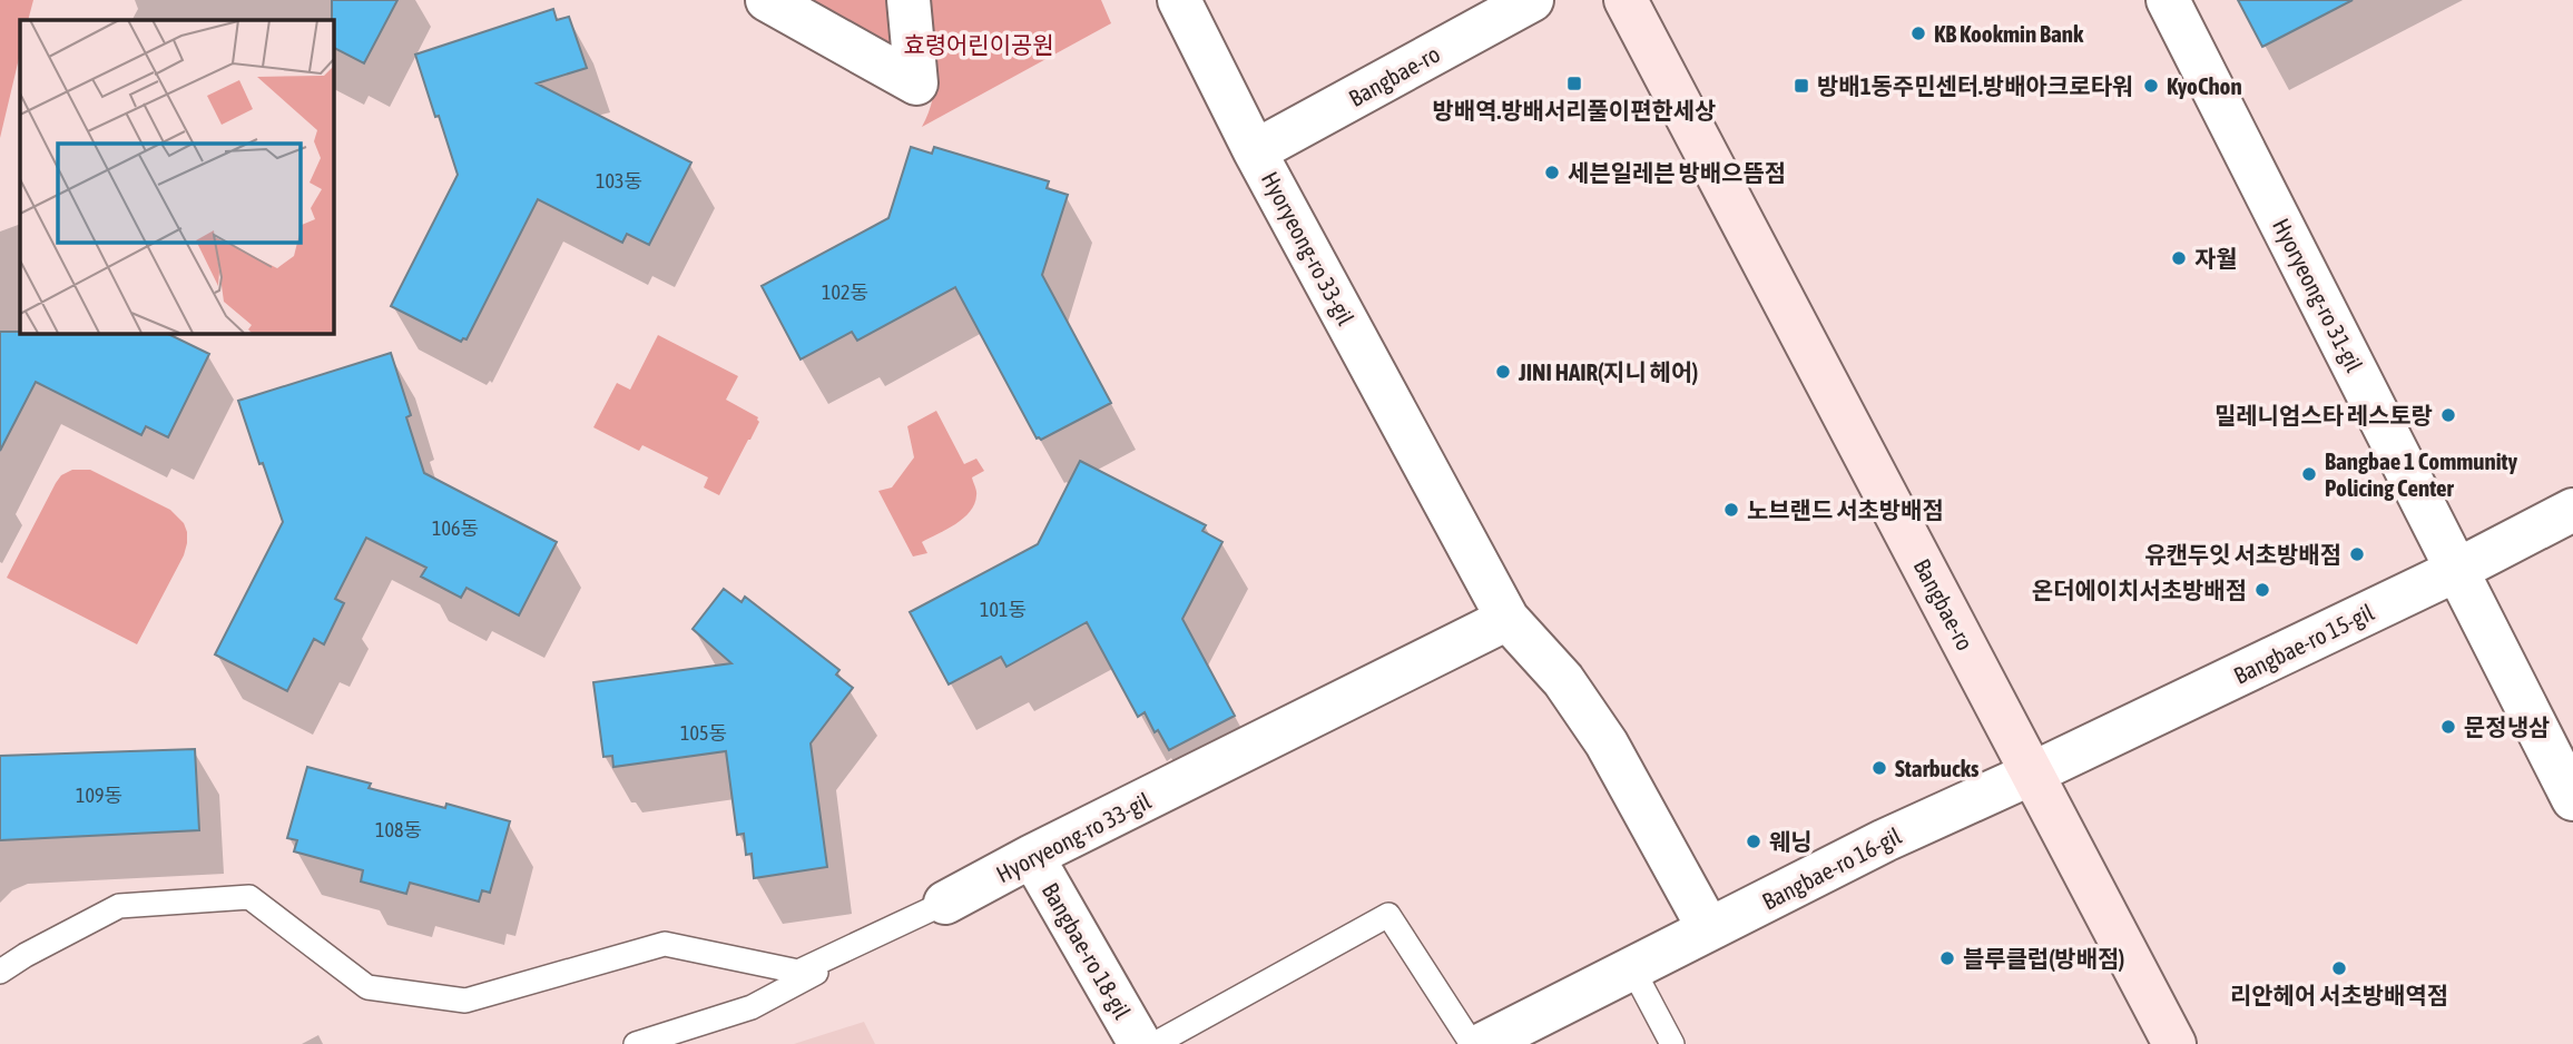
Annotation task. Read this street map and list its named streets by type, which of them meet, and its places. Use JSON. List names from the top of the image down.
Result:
{
  "streets": {
    "main road": ["Bangbae-ro"],
    "street": [
      "Hyoryeong-ro 33-gil",
      "Hyoryeong-ro 31-gil",
      "Bangbae-ro 15-gil",
      "Bangbae-ro 16-gil",
      "Bangbae-ro 18-gil"
    ]
  },
  "crossings": [
    ["Bangbae-ro", "Hyoryeong-ro 33-gil"],
    ["Bangbae-ro", "Bangbae-ro 15-gil"],
    ["Bangbae-ro", "Bangbae-ro 16-gil"],
    ["Hyoryeong-ro 33-gil", "Bangbae-ro 16-gil"],
    ["Hyoryeong-ro 33-gil", "Bangbae-ro 18-gil"],
    ["Hyoryeong-ro 31-gil", "Bangbae-ro 15-gil"],
    ["Bangbae-ro 15-gil", "Bangbae-ro 16-gil"]
  ],
  "parks": ["효령어린이공원"],
  "places": {
    "other": [
      "KB Kookmin Bank",
      "KyoChon",
      "세븐일레븐 방배으뜸점",
      "자월",
      "JINI HAIR(지니 헤어)",
      "밀레니엄스타 레스토랑",
      "Bangbae 1 Community Policing Center",
      "노브랜드 서초방배점",
      "유캔두잇 서초방배점",
      "온더에이치서초방배점",
      "문정냉삼",
      "Starbucks",
      "웨닝",
      "블루클럽(방배점)",
      "리안헤어 서초방배역점"
    ],
    "transit": ["방배역.방배서리풀이편한세상", "방배1동주민센터.방배아크로타워"]
  },
  "house_numbers": [
    "103동",
    "102동",
    "106동",
    "101동",
    "105동",
    "109동",
    "108동"
  ]
}
